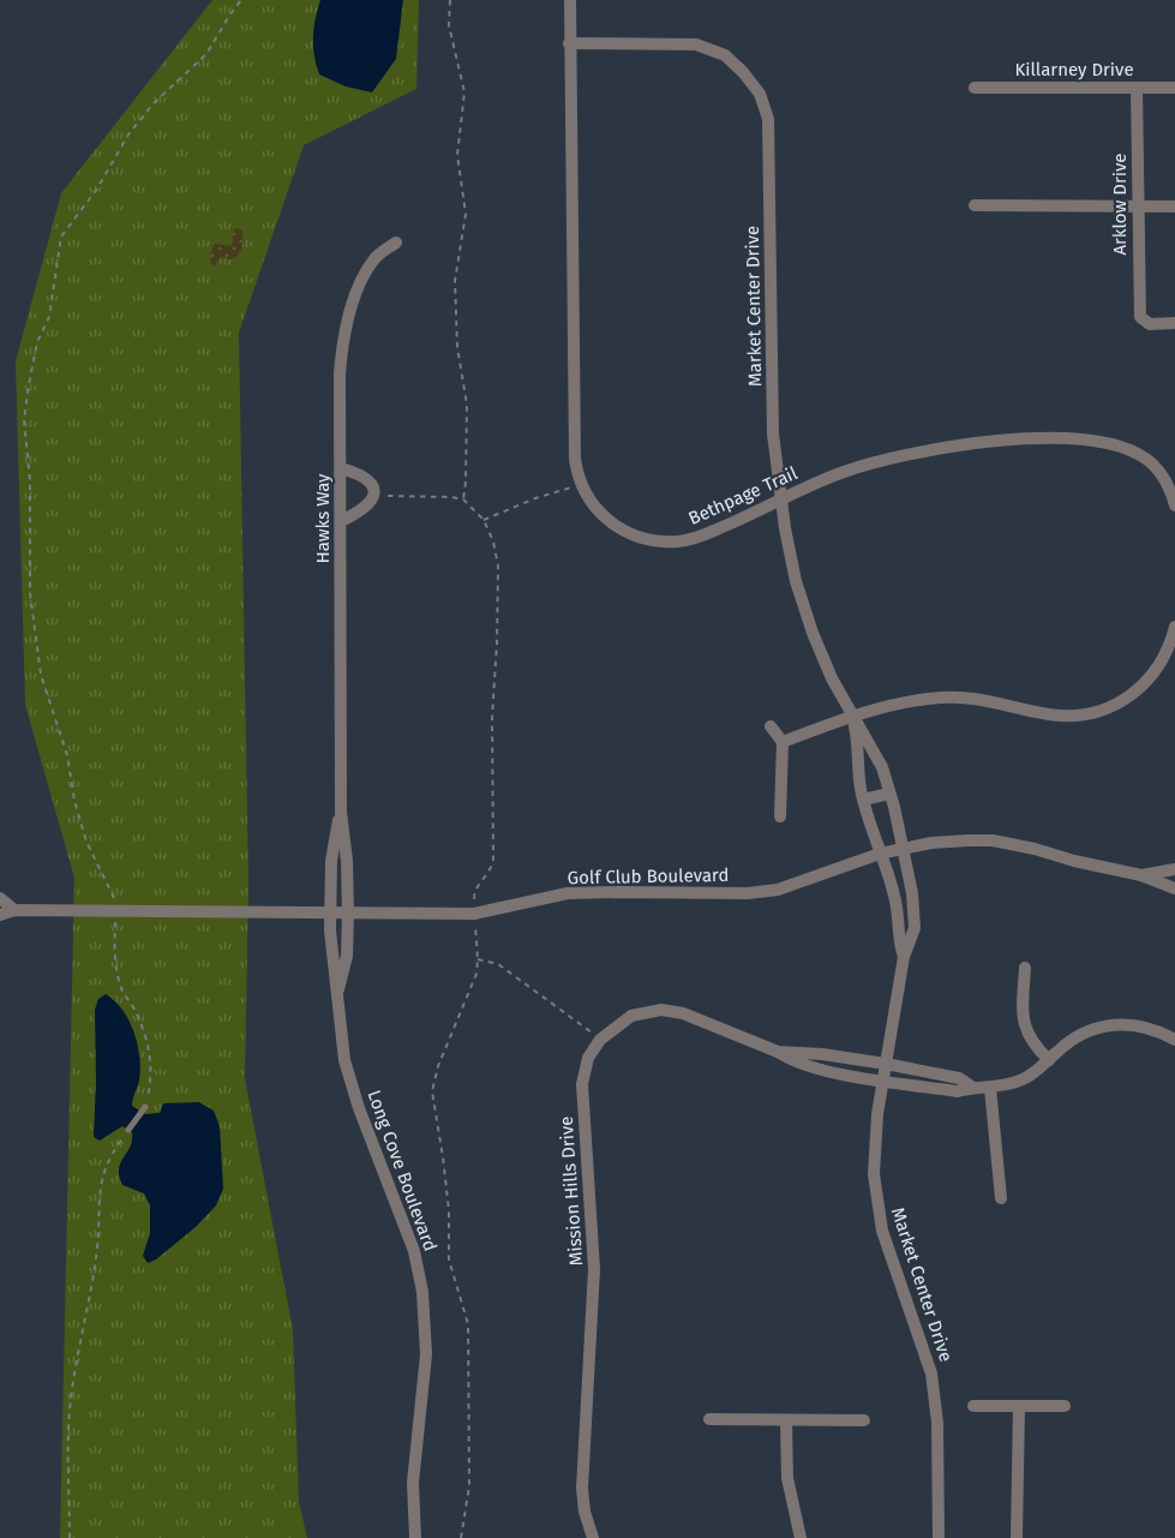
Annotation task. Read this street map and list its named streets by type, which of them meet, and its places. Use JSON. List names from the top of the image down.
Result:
{
  "streets": {
    "street": [
      "Killarney Drive",
      "Arklow Drive",
      "Market Center Drive",
      "Bethpage Trail",
      "Hawks Way",
      "Golf Club Boulevard",
      "Long Cove Boulevard",
      "Mission Hills Drive"
    ]
  },
  "crossings": [
    ["Killarney Drive", "Arklow Drive"],
    ["Market Center Drive", "Bethpage Trail"],
    ["Market Center Drive", "Golf Club Boulevard"],
    ["Market Center Drive", "Mission Hills Drive"],
    ["Hawks Way", "Golf Club Boulevard"],
    ["Hawks Way", "Long Cove Boulevard"],
    ["Golf Club Boulevard", "Long Cove Boulevard"]
  ]
}
